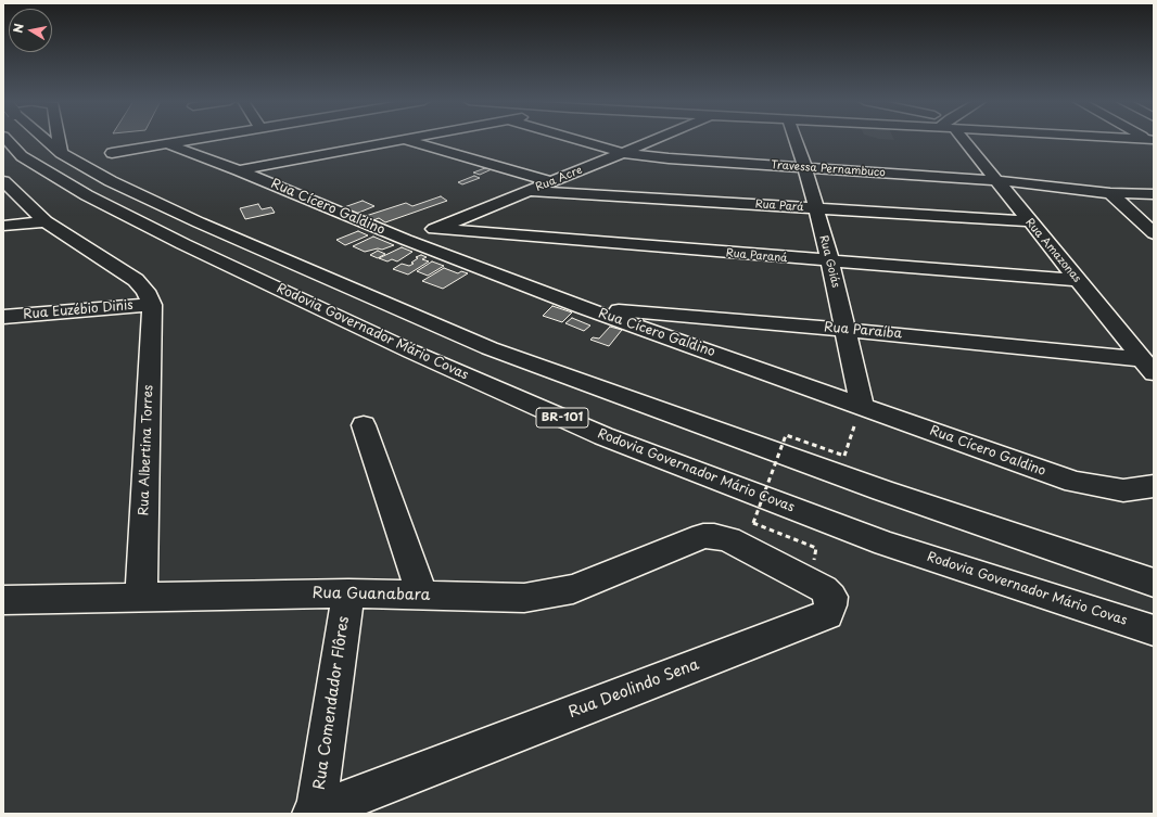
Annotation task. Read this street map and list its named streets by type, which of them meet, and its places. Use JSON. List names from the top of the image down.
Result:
{
  "streets": {
    "main road": [
      "Travessa Pernambuco",
      "Rua Acre",
      "Rua Pará",
      "Rua Cícero Galdino",
      "Rua Amazonas",
      "Rua Paraná",
      "Rua Goiás",
      "Rua Euzébio Dinis",
      "Rua Paraíba",
      "Rodovia Governador Mário Covas",
      "BR-101",
      "Rua Albertina Torres",
      "Rua Guanabara",
      "Rua Deolindo Sena",
      "Rua Comendador Flôres"
    ]
  },
  "crossings": [
    ["Travessa Pernambuco", "Rua Acre"],
    ["Travessa Pernambuco", "Rua Amazonas"],
    ["Travessa Pernambuco", "Rua Goiás"],
    ["Rua Acre", "Rua Pará"],
    ["Rua Acre", "Rua Cícero Galdino"],
    ["Rua Acre", "Rua Paraná"],
    ["Rua Pará", "Rua Amazonas"],
    ["Rua Pará", "Rua Goiás"],
    ["Rua Cícero Galdino", "Rua Goiás"],
    ["Rua Cícero Galdino", "Rua Paraíba"],
    ["Rua Amazonas", "Rua Paraná"],
    ["Rua Amazonas", "Rua Paraíba"],
    ["Rua Paraná", "Rua Goiás"],
    ["Rua Goiás", "Rua Paraíba"],
    ["Rua Euzébio Dinis", "Rua Albertina Torres"],
    ["Rua Albertina Torres", "Rua Guanabara"],
    ["Rua Guanabara", "Rua Deolindo Sena"],
    ["Rua Guanabara", "Rua Comendador Flôres"],
    ["Rua Deolindo Sena", "Rua Comendador Flôres"]
  ],
  "north": "left"
}
